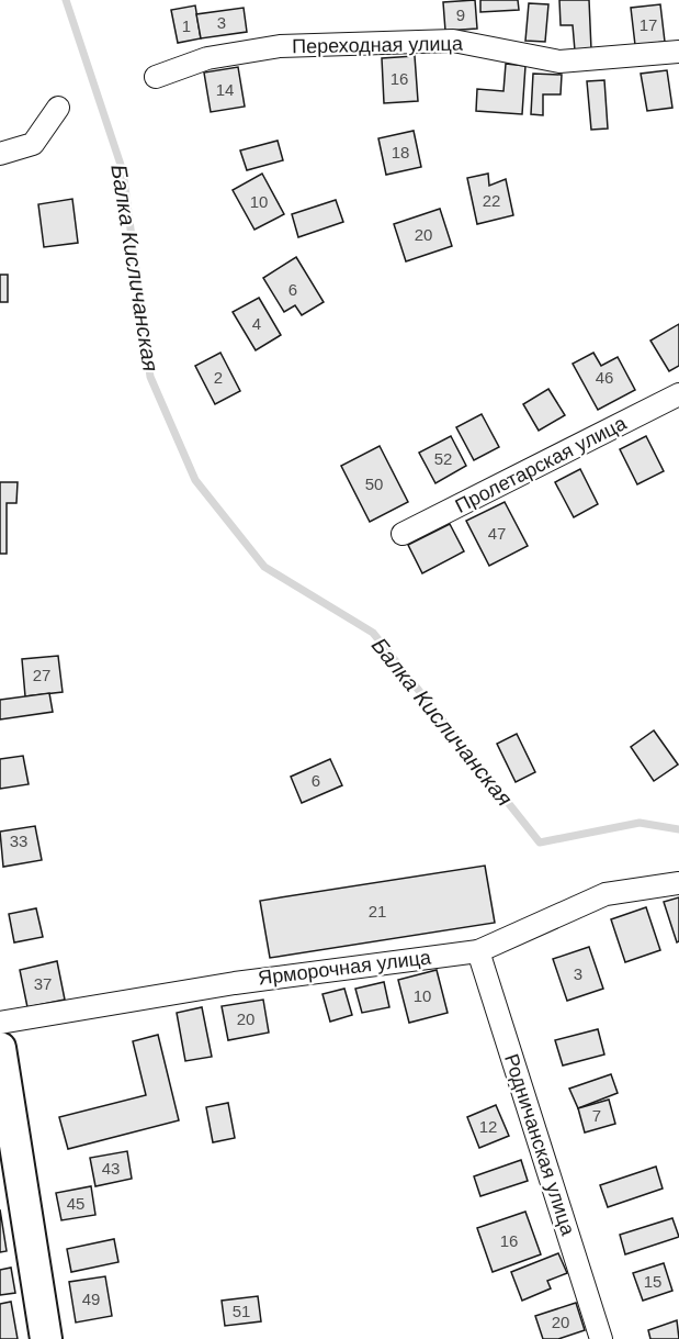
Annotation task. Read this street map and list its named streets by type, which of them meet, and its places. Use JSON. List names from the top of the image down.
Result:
{
  "streets": {
    "street": [
      "Переходная улица",
      "Пролетарская улица",
      "Ярморочная улица",
      "Родничанская улица"
    ]
  },
  "crossings": [
    ["Ярморочная улица", "Родничанская улица"]
  ],
  "water": ["Балка Кисличанская"],
  "house_numbers": [
    "9",
    "3",
    "17",
    "1",
    "16",
    "14",
    "18",
    "22",
    "10",
    "20",
    "6",
    "4",
    "2",
    "46",
    "52",
    "50",
    "47",
    "27",
    "6",
    "33",
    "21",
    "3",
    "37",
    "10",
    "20",
    "7",
    "12",
    "43",
    "45",
    "16",
    "15",
    "49",
    "51",
    "20"
  ]
}
